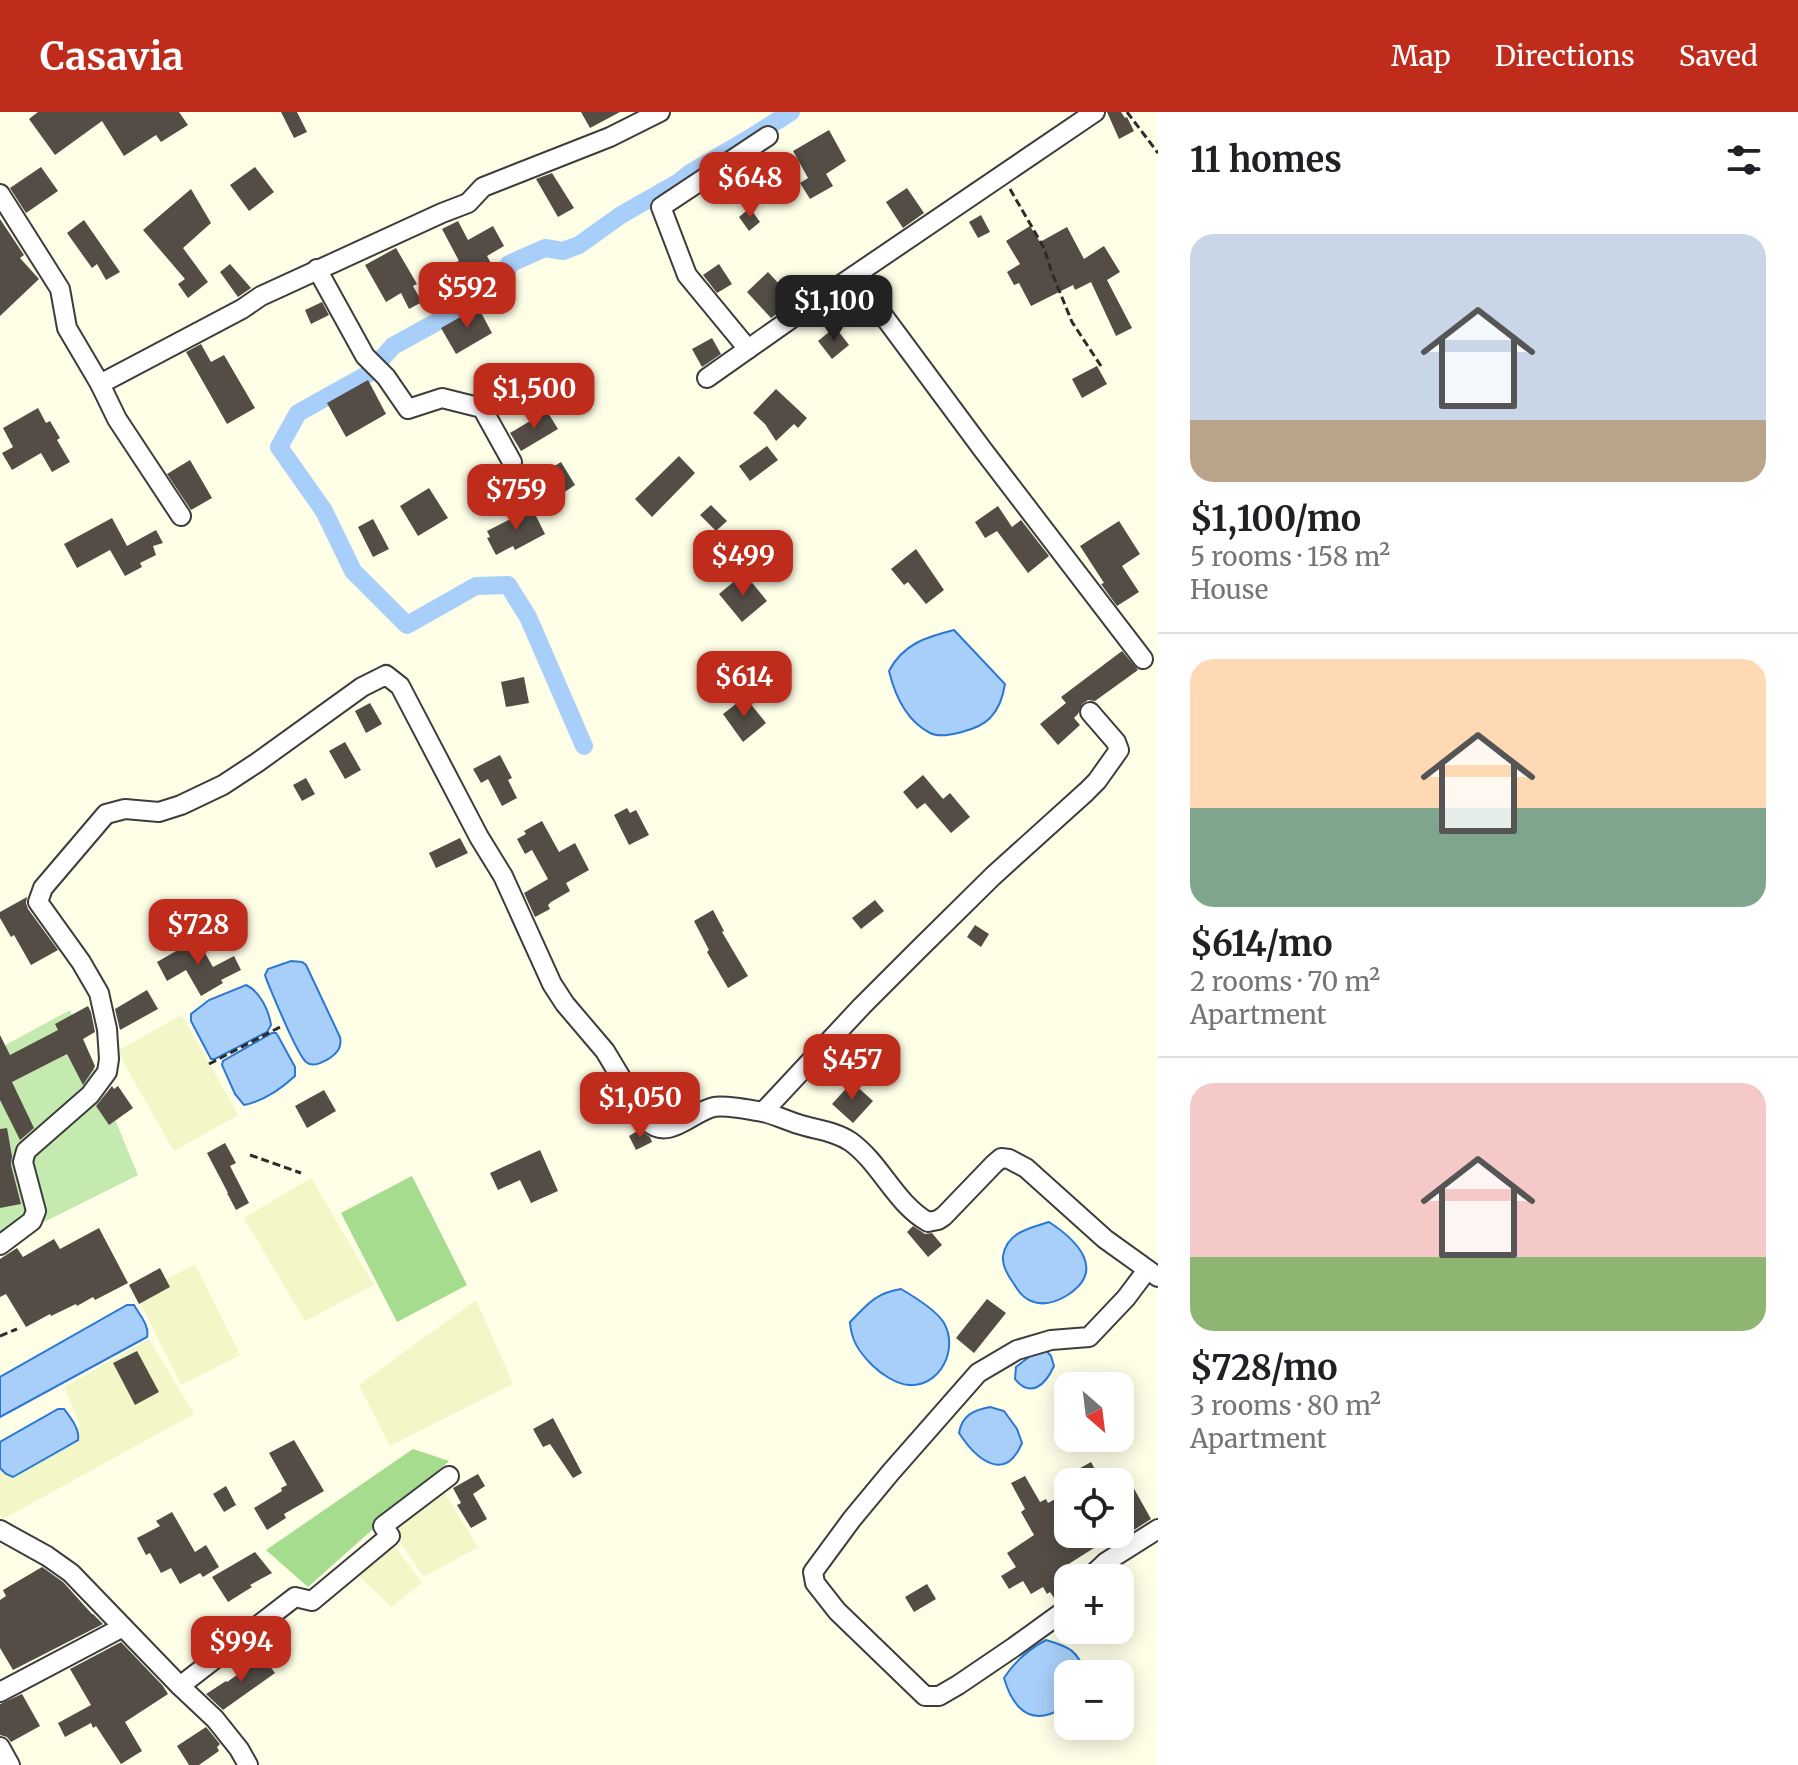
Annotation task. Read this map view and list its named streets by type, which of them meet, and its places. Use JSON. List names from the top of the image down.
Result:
{
  "north": "bottom right",
  "page": {
    "header": "Casavia",
    "nav": ["Map", "Directions", "Saved"],
    "heading": "11 homes",
    "price": [
      "$648",
      "$592",
      "$1,100",
      "$1,500",
      "$759",
      "$499",
      "$614",
      "$728",
      "$457",
      "$1,050",
      "$994"
    ],
    "list": [
      {
        "name": "$1,100/mo",
        "note": "5 rooms · 158 m² · House"
      },
      {
        "name": "$614/mo",
        "note": "2 rooms · 70 m² · Apartment"
      },
      {
        "name": "$728/mo",
        "note": "3 rooms · 80 m² · Apartment"
      }
    ],
    "map_buttons": ["+", "−"]
  }
}
